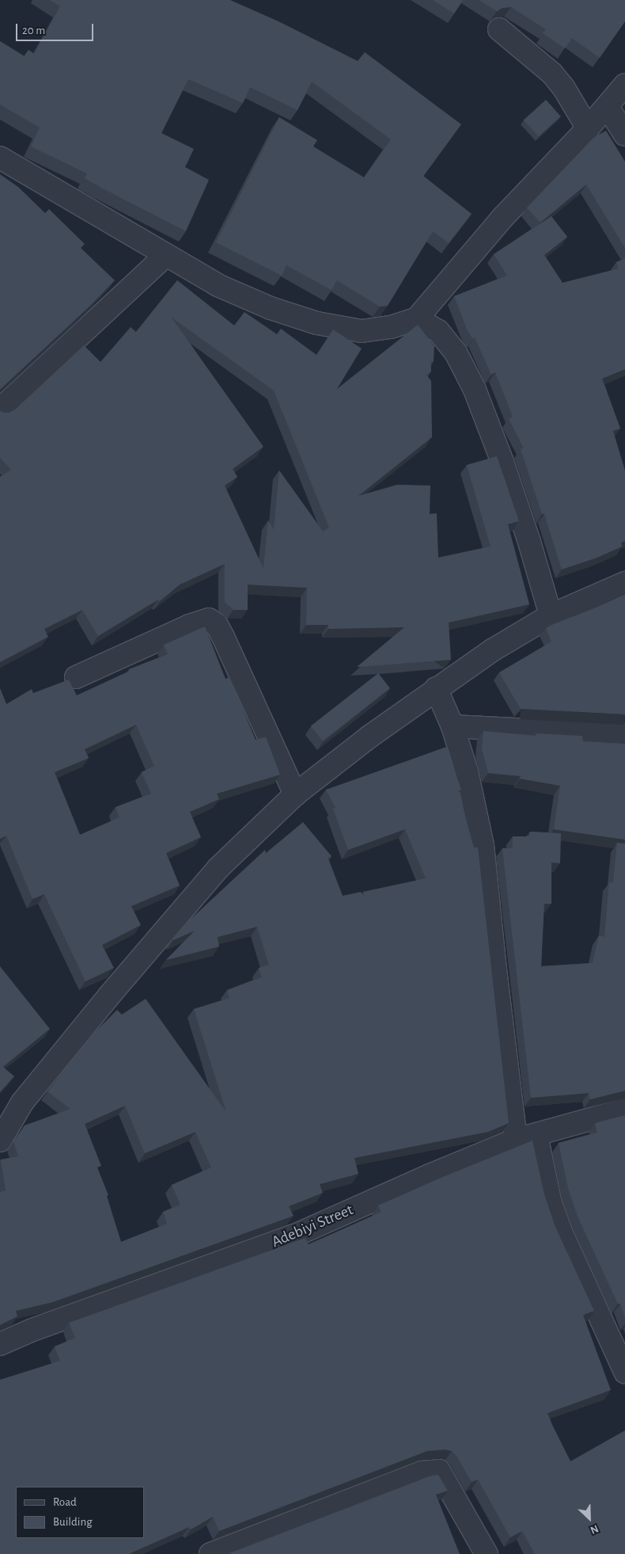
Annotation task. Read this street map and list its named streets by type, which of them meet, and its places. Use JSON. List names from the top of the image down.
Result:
{
  "streets": {
    "street": ["Adebiyi Street"]
  },
  "legend": ["Road", "Building"],
  "scale_bar": "20 m",
  "north": "bottom right"
}
